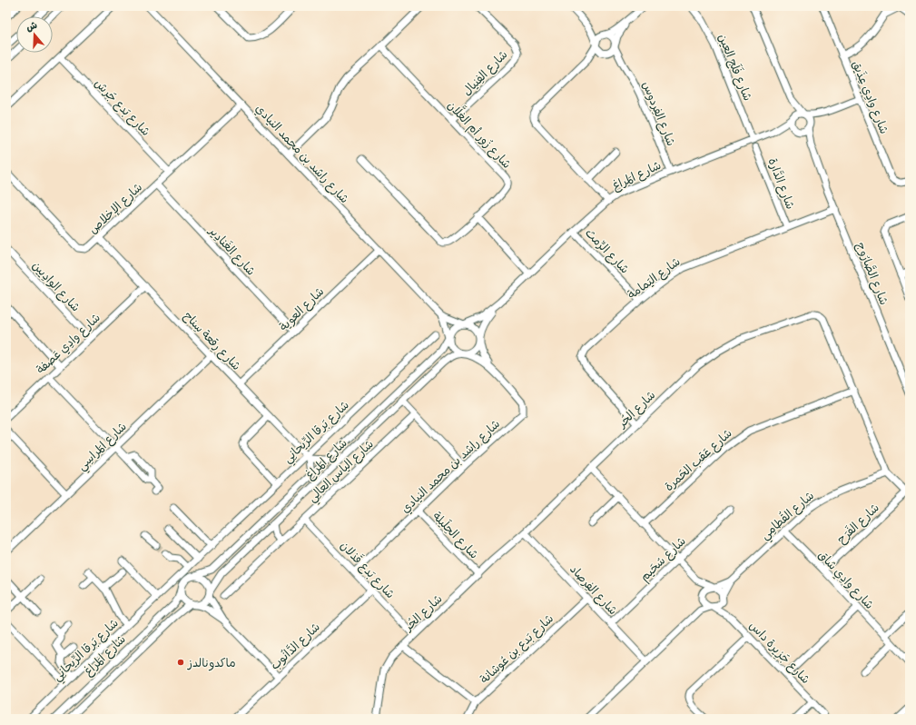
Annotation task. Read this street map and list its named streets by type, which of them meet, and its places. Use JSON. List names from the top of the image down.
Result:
{
  "streets": {
    "street": [
      "شارع فَلَج العين",
      "شارع الفِنيال",
      "شارع وادِي عِذَيق",
      "شارع بَدع جَرش",
      "شارع الفِردوس",
      "شارع زُور أم الغلَّان",
      "شارع راشد بن محمد النيادي",
      "شارع المَراغ",
      "شارع الدَّارة",
      "شارع الإخلاص",
      "شارع الغَنادِير",
      "شارع الرِّمث",
      "شارع الصَّارُوج",
      "شارع اليَمامة",
      "شارع الوادِيين",
      "شارع العوية",
      "شارع رِقعة سِناح",
      "شارع وادِي عَصفة",
      "شارع الحُر",
      "شارع بَرقا الرِّيحانِي",
      "شارع المَراسِي",
      "شارع عَقب الحَمرة",
      "شارع الياس العالِي",
      "شارع القُطامِي",
      "شارع الفَرَح",
      "شارع الحِلَيلة",
      "شارع سُحَيم",
      "شارع بَدع قَذلان",
      "شارع وادِي شاق",
      "شارع الفِرصاد",
      "شارع الدَّانُوب",
      "شارع بَدع بن عُوشانة",
      "شارع جَزِيرة داس"
    ]
  },
  "crossings": [
    ["شارع فَلَج العين", "شارع المَراغ"],
    ["شارع الفِنيال", "شارع زُور أم الغلَّان"],
    ["شارع بَدع جَرش", "شارع الإخلاص"],
    ["شارع الفِردوس", "شارع المَراغ"],
    ["شارع راشد بن محمد النيادي", "شارع المَراغ"],
    ["شارع راشد بن محمد النيادي", "شارع الإخلاص"],
    ["شارع راشد بن محمد النيادي", "شارع العوية"],
    ["شارع راشد بن محمد النيادي", "شارع الحِلَيلة"],
    ["شارع راشد بن محمد النيادي", "شارع بَدع قَذلان"],
    ["شارع المَراغ", "شارع الرِّمث"],
    ["شارع المَراغ", "شارع الصَّارُوج"],
    ["شارع الدَّارة", "شارع اليَمامة"],
    ["شارع الإخلاص", "شارع الغَنادِير"],
    ["شارع الإخلاص", "شارع رِقعة سِناح"],
    ["شارع الغَنادِير", "شارع العوية"],
    ["شارع الرِّمث", "شارع اليَمامة"],
    ["شارع الصَّارُوج", "شارع اليَمامة"],
    ["شارع اليَمامة", "شارع الحُر"],
    ["شارع الوادِيين", "شارع وادِي عَصفة"],
    ["شارع العوية", "شارع رِقعة سِناح"],
    ["شارع رِقعة سِناح", "شارع وادِي عَصفة"],
    ["شارع رِقعة سِناح", "شارع بَرقا الرِّيحانِي"],
    ["شارع رِقعة سِناح", "شارع المَراسِي"],
    ["شارع الحُر", "شارع عَقب الحَمرة"],
    ["شارع الحُر", "شارع القُطامِي"],
    ["شارع الحُر", "شارع الفَرَح"],
    ["شارع الحُر", "شارع الحِلَيلة"],
    ["شارع الحُر", "شارع بَدع قَذلان"],
    ["شارع الحُر", "شارع الفِرصاد"],
    ["شارع الياس العالِي", "شارع بَدع قَذلان"],
    ["شارع القُطامِي", "شارع وادِي شاق"],
    ["شارع القُطامِي", "شارع جَزِيرة داس"],
    ["شارع الفَرَح", "شارع وادِي شاق"],
    ["شارع سُحَيم", "شارع الفِرصاد"],
    ["شارع بَدع قَذلان", "شارع الدَّانُوب"],
    ["شارع الفِرصاد", "شارع بَدع بن عُوشانة"]
  ],
  "places": ["ماكدونالدز"],
  "north": "top"
}
